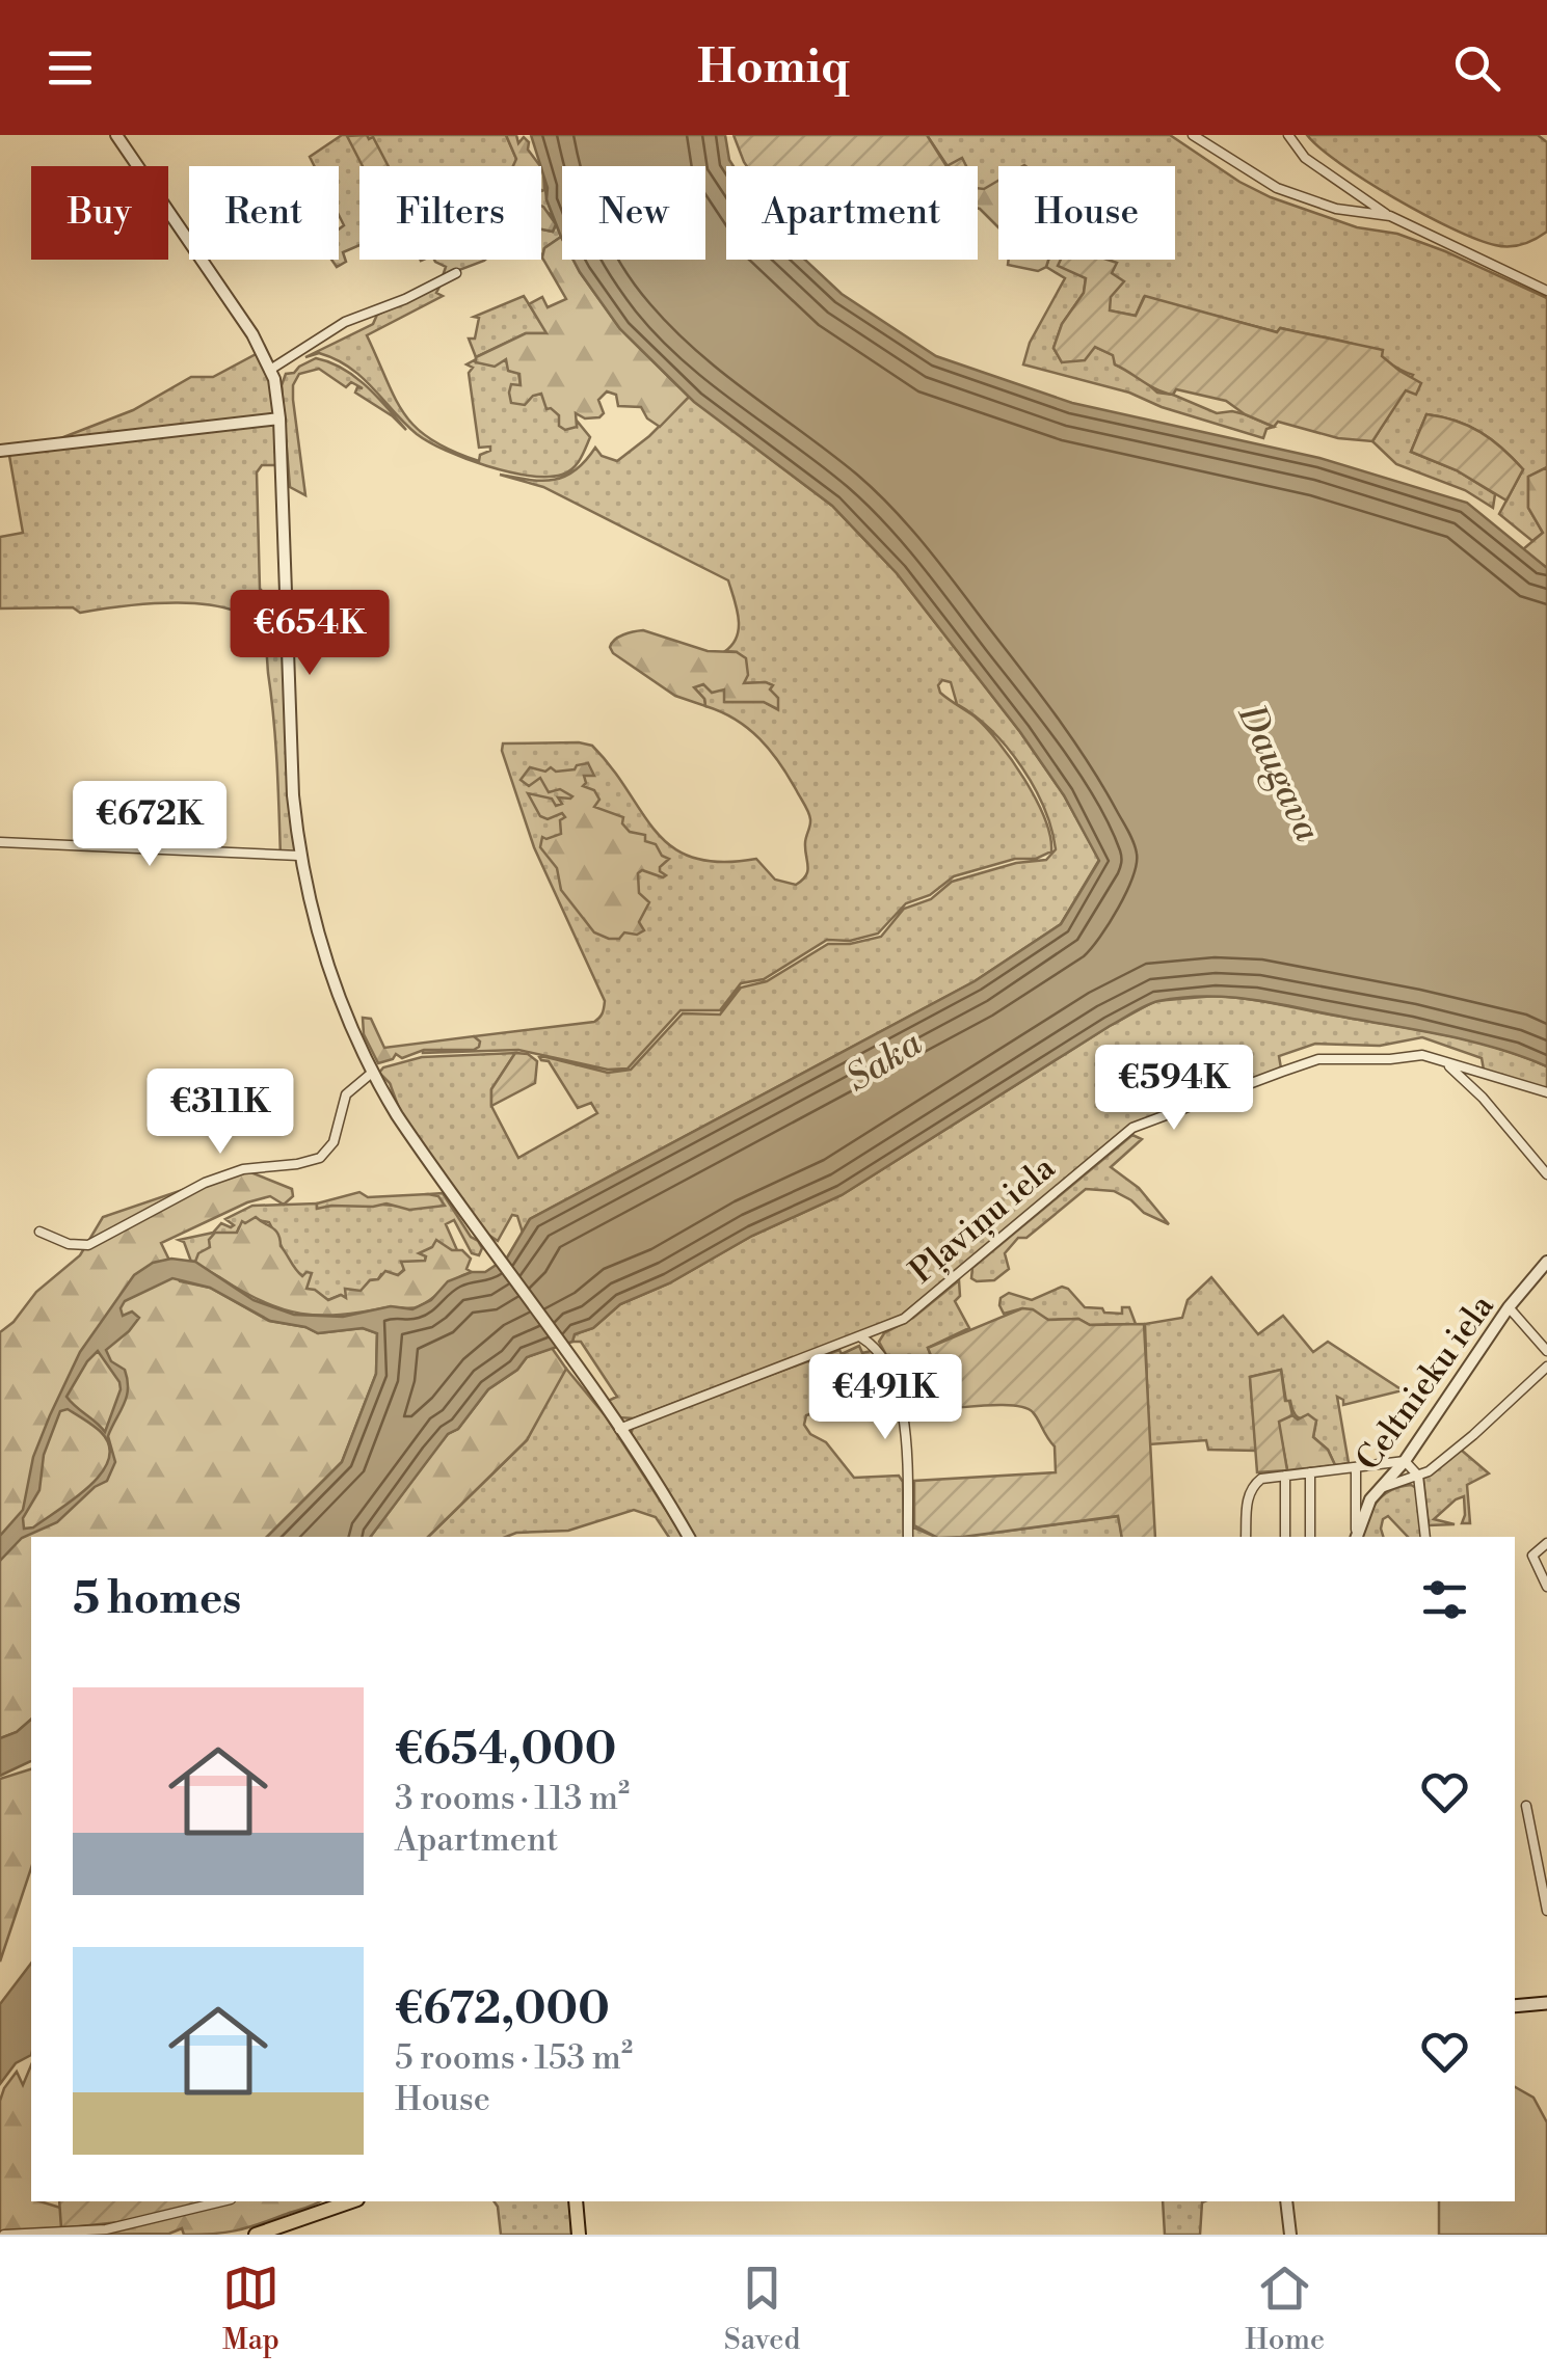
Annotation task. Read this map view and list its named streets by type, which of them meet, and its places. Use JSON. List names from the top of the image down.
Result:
{
  "streets": {
    "street": ["Pļaviņu iela", "Celtnieku iela"]
  },
  "water": ["Daugava", "Saka"],
  "page": {
    "header": "Homiq",
    "chip": [
      "Buy",
      "Rent",
      "Filters",
      "New",
      "Apartment",
      "House"
    ],
    "price": [
      "€654K",
      "€672K",
      "€594K",
      "€311K",
      "€491K"
    ],
    "heading": "5 homes",
    "list": [
      {
        "name": "€654,000",
        "note": "3 rooms · 113 m² · Apartment"
      },
      {
        "name": "€672,000",
        "note": "5 rooms · 153 m² · House"
      }
    ],
    "tabs": ["Map", "Saved", "Home"]
  }
}
